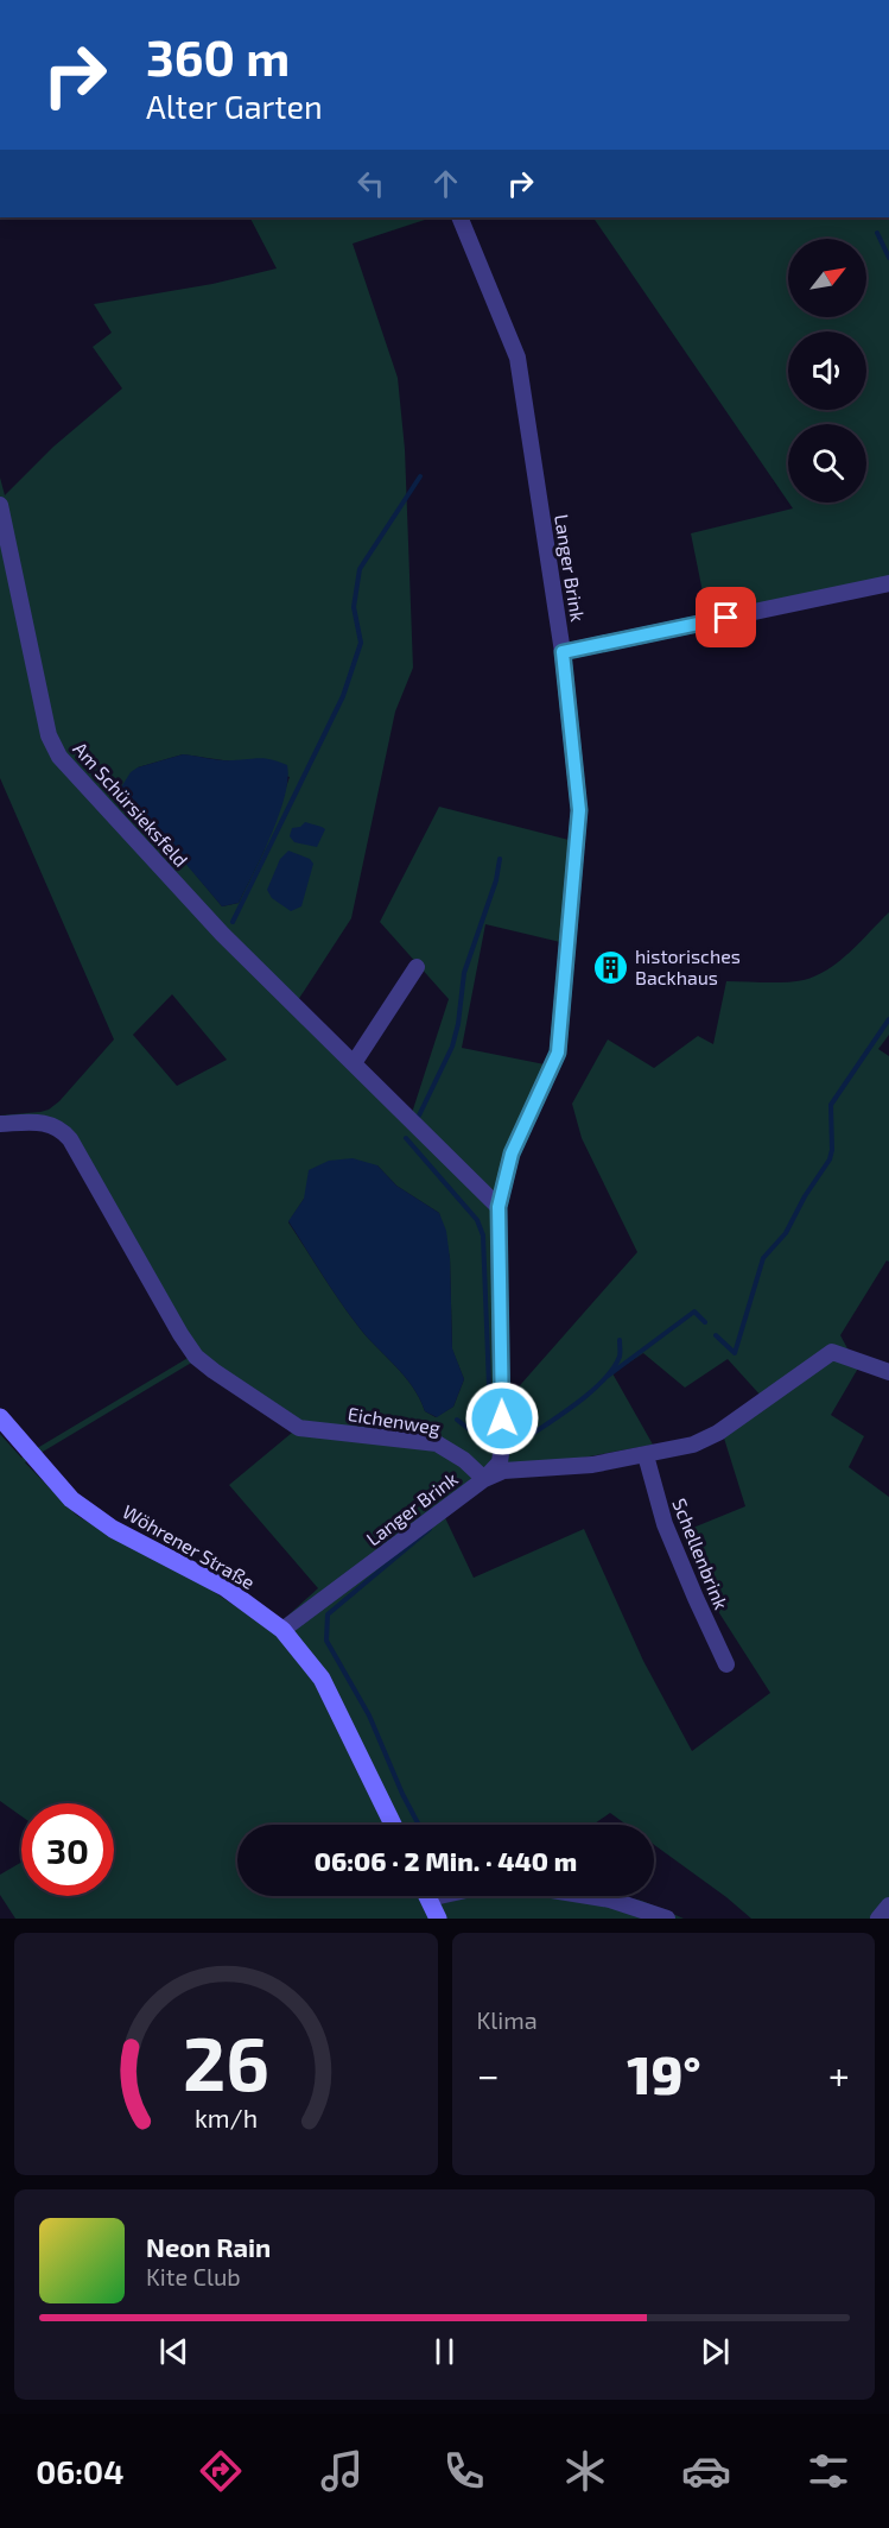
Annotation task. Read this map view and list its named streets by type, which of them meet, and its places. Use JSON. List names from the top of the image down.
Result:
{
  "streets": {
    "street": [
      "Langer Brink",
      "Am Schürsieksfeld",
      "Eichenweg",
      "Wöhrener Straße",
      "Schellenbrink"
    ]
  },
  "crossings": [
    ["Langer Brink", "Am Schürsieksfeld"],
    ["Langer Brink", "Eichenweg"],
    ["Langer Brink", "Wöhrener Straße"]
  ],
  "places": {
    "building": ["historisches Backhaus"]
  },
  "north": "top right",
  "page": {
    "turn": ["360 m", "Alter Garten"],
    "limit": "30",
    "trip": "06:06 · 2 Min. · 440 m",
    "tile": "Klima",
    "heat": ["−", "19°", "+"],
    "song": ["Neon Rain", "Kite Club"],
    "tabs": "06:04",
    "gauge": ["26", "km/h"]
  }
}
